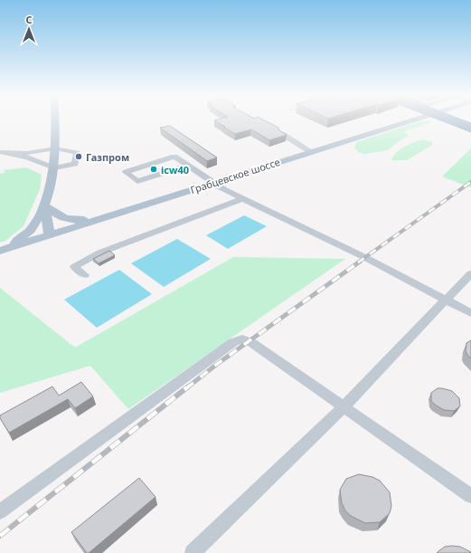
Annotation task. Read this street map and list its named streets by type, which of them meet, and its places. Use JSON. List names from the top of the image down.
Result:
{
  "streets": {
    "main road": ["Грабцевское шоссе"]
  },
  "places": ["Газпром", "icw40"],
  "north": "top"
}
